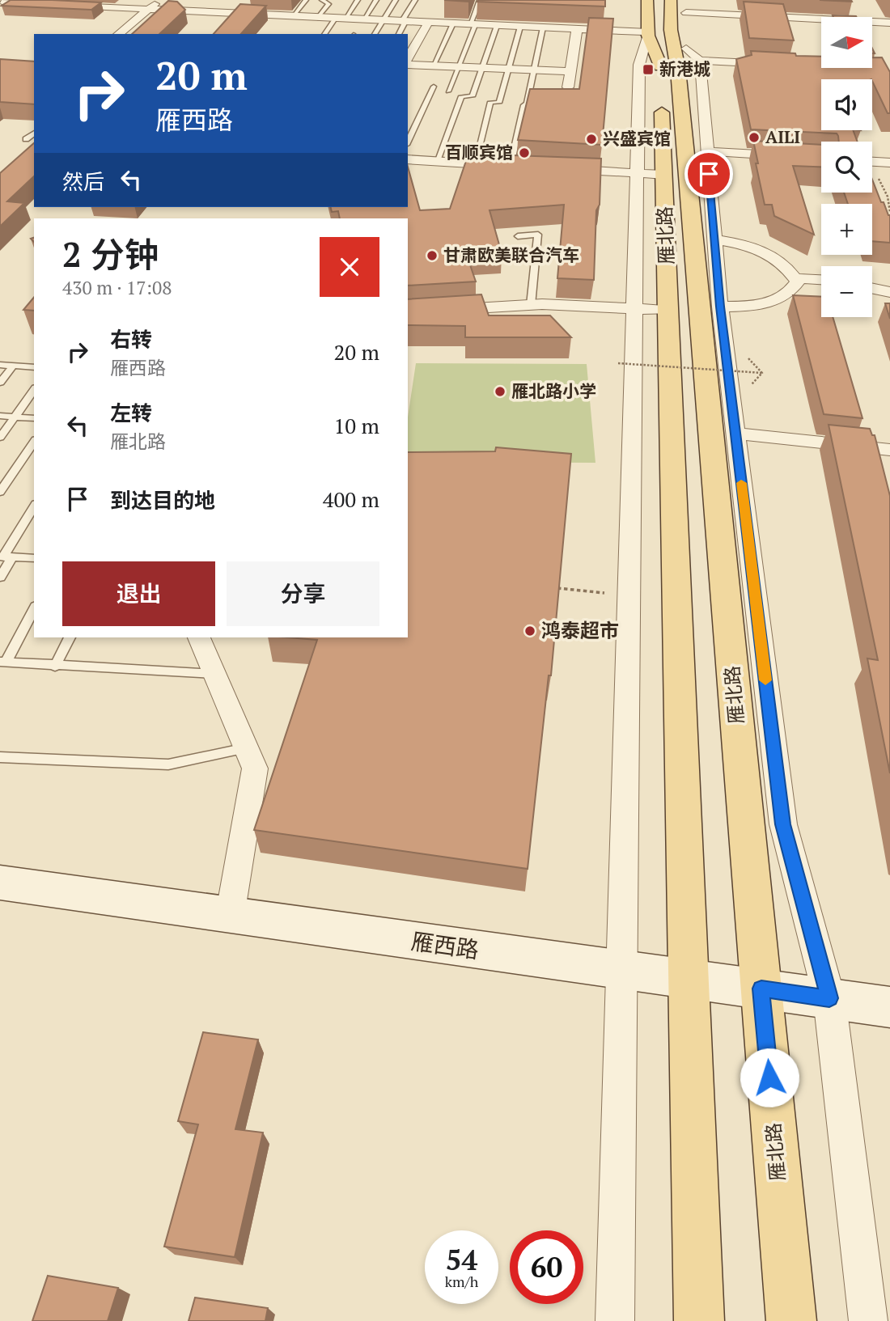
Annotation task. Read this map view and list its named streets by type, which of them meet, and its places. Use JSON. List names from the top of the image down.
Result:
{
  "streets": {
    "main road": ["雁北路", "雁西路"]
  },
  "crossings": [
    ["雁北路", "雁西路"]
  ],
  "places": {
    "transit": ["新港城"],
    "other": [
      "AILI",
      "兴盛宾馆",
      "百顺宾馆",
      "甘肃欧美联合汽车",
      "雁北路小学",
      "鸿泰超市"
    ]
  },
  "north": "right",
  "page": {
    "map_buttons": ["+", "−"],
    "turn": ["20 m", "雁西路"],
    "then": "然后",
    "heading": ["2 分钟", "430 m · 17:08"],
    "list": [
      {
        "name": "右转",
        "note": "雁西路",
        "value": "20 m"
      },
      {
        "name": "左转",
        "note": "雁北路",
        "value": "10 m"
      },
      {
        "name": "到达目的地",
        "value": "400 m"
      }
    ],
    "buttons": ["退出", "分享"],
    "speed": "54 km/h",
    "limit": "60"
  }
}
